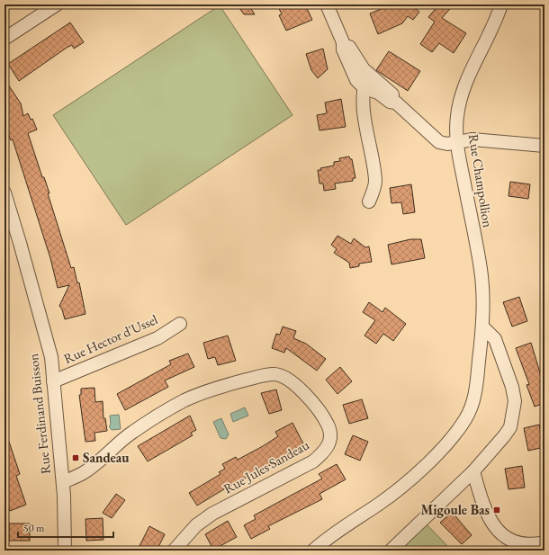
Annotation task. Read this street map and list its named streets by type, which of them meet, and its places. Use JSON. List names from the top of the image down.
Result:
{
  "streets": {
    "street": [
      "Rue Champollion",
      "Rue Hector d'Ussel",
      "Rue Ferdinand Buisson",
      "Rue Jules Sandeau"
    ]
  },
  "crossings": [
    ["Rue Hector d'Ussel", "Rue Ferdinand Buisson"],
    ["Rue Ferdinand Buisson", "Rue Jules Sandeau"]
  ],
  "places": {
    "transit": ["Sandeau", "Migoule Bas"]
  },
  "scale_bar": "50 m"
}
